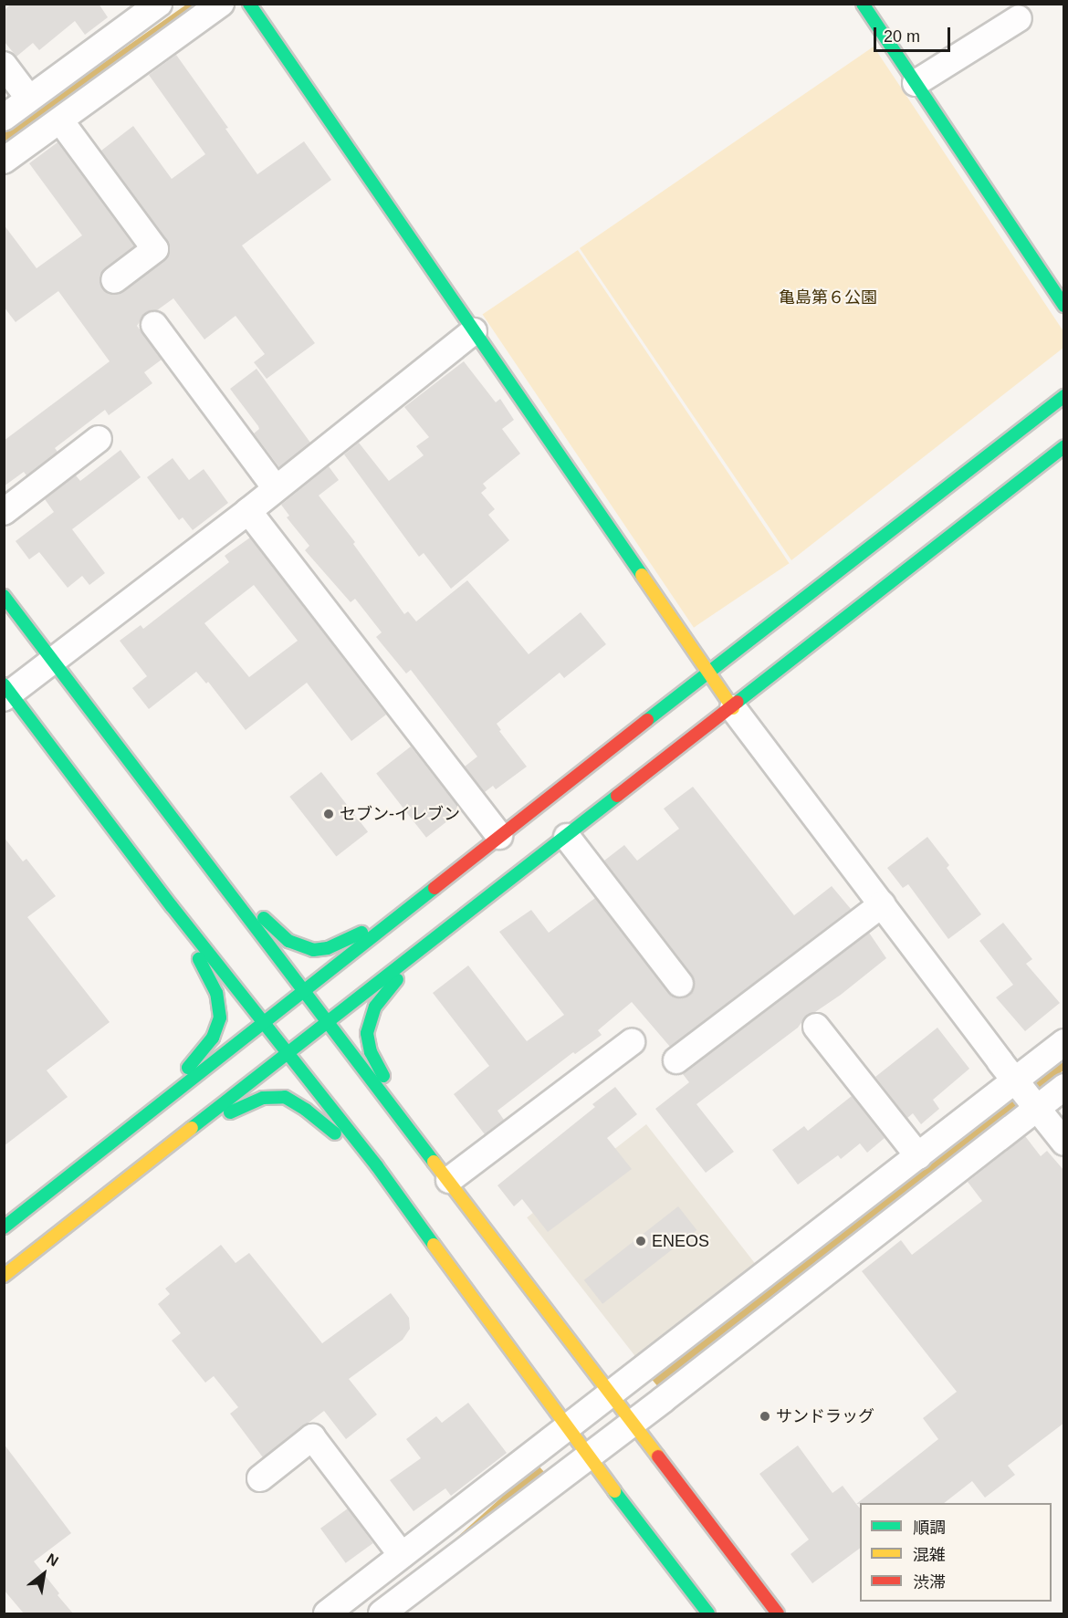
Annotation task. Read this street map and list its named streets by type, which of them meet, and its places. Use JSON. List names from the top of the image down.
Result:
{
  "parks": ["亀島第６公園"],
  "places": ["セブン-イレブン", "ENEOS", "サンドラッグ"],
  "legend": ["順調", "混雑", "渋滞"],
  "scale_bar": "20 m",
  "north": "top right"
}
